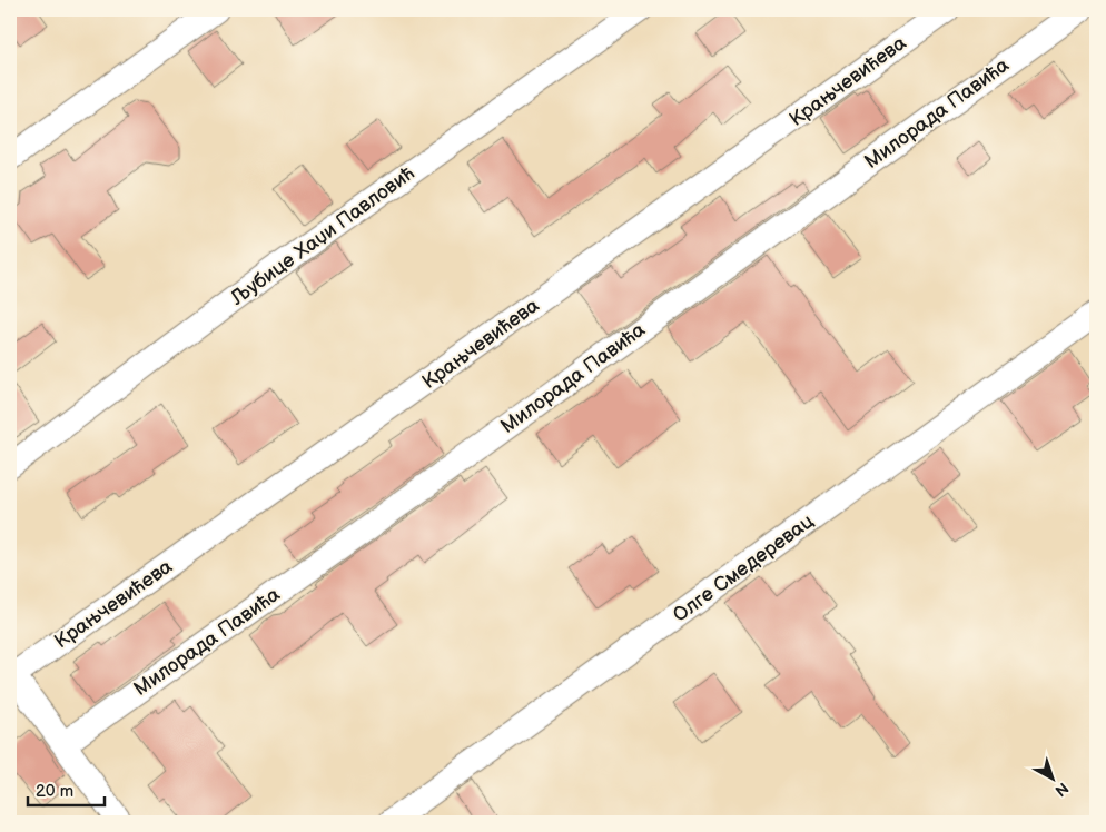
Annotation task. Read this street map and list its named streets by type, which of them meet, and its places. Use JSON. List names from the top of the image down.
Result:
{
  "streets": {
    "street": [
      "Крањчевићева",
      "Милорада Павића",
      "Љубице Хаџи Павловић",
      "Олге Смедеревац"
    ]
  },
  "scale_bar": "20 m",
  "north": "bottom right"
}
